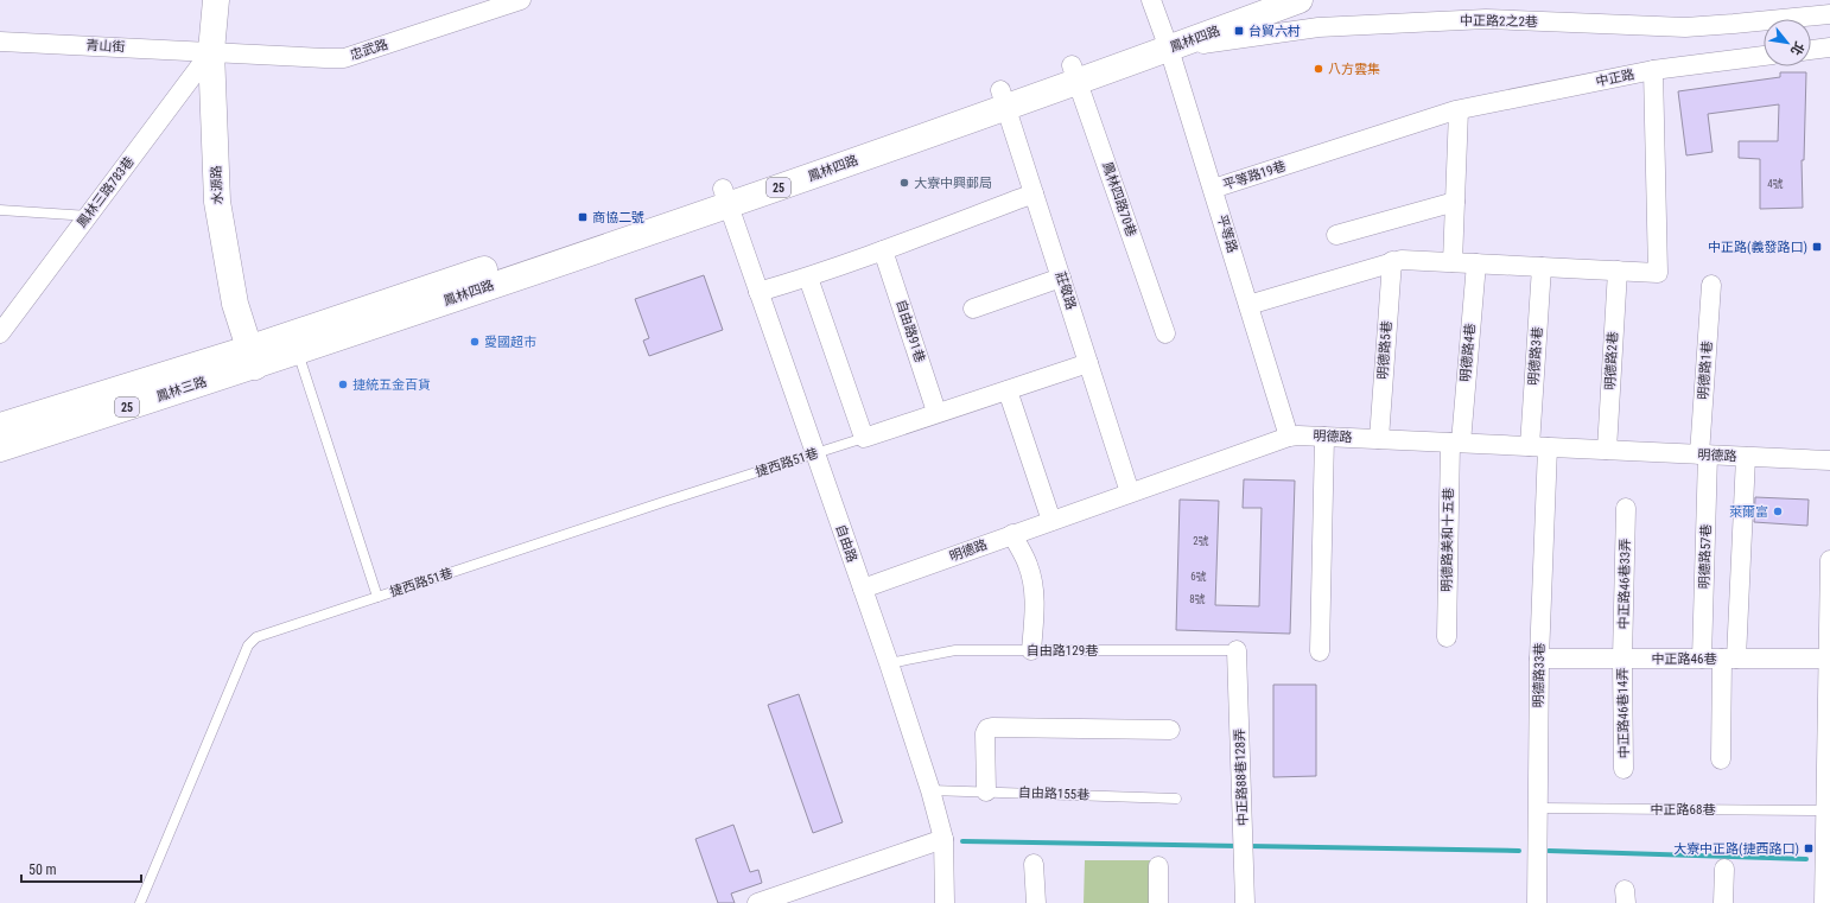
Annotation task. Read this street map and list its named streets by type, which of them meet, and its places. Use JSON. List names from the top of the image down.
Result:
{
  "streets": {
    "main road": [
      "鳳林四路",
      "水源路",
      "25",
      "鳳林三路"
    ],
    "street": [
      "中正路2之2巷",
      "青山街",
      "忠武路",
      "中正路",
      "平等路19巷",
      "鳳林三路783巷",
      "鳳林四路70巷",
      "平等路",
      "莊敬路",
      "自由路91巷",
      "明德路5巷",
      "明德路4巷",
      "明德路3巷",
      "明德路2巷",
      "明德路1巷",
      "明德路",
      "明德路美和十五巷",
      "自由路",
      "明德路57巷",
      "中正路46巷33弄",
      "中正路46巷",
      "明德路33巷",
      "中正路46巷14弄",
      "中正路88巷128弄"
    ],
    "lane": [
      "捷西路51巷",
      "自由路129巷",
      "自由路155巷",
      "中正路68巷"
    ]
  },
  "crossings": [
    ["中正路2之2巷", "鳳林四路"],
    ["中正路2之2巷", "平等路"],
    ["鳳林四路", "水源路"],
    ["鳳林四路", "鳳林四路70巷"],
    ["鳳林四路", "平等路"],
    ["鳳林四路", "莊敬路"],
    ["鳳林四路", "鳳林三路"],
    ["鳳林四路", "自由路"],
    ["青山街", "忠武路"],
    ["青山街", "水源路"],
    ["青山街", "鳳林三路783巷"],
    ["忠武路", "水源路"],
    ["忠武路", "鳳林三路783巷"],
    ["中正路", "平等路19巷"],
    ["平等路19巷", "平等路"],
    ["水源路", "鳳林三路783巷"],
    ["水源路", "鳳林三路"],
    ["平等路", "明德路"],
    ["莊敬路", "明德路"],
    ["明德路5巷", "明德路"],
    ["明德路4巷", "明德路"],
    ["明德路4巷", "明德路美和十五巷"],
    ["明德路3巷", "明德路"],
    ["明德路3巷", "明德路33巷"],
    ["明德路2巷", "明德路"],
    ["明德路1巷", "明德路"],
    ["明德路1巷", "明德路57巷"],
    ["明德路", "明德路美和十五巷"],
    ["明德路", "自由路"],
    ["明德路", "明德路57巷"],
    ["明德路", "明德路33巷"],
    ["捷西路51巷", "自由路"],
    ["自由路", "自由路129巷"],
    ["自由路", "自由路155巷"],
    ["明德路57巷", "中正路46巷"],
    ["中正路46巷33弄", "中正路46巷"],
    ["中正路46巷33弄", "中正路46巷14弄"],
    ["自由路129巷", "中正路88巷128弄"],
    ["中正路46巷", "明德路33巷"],
    ["中正路46巷", "中正路46巷14弄"],
    ["明德路33巷", "中正路68巷"]
  ],
  "places": {
    "transit": [
      "台貿六村",
      "商協二號",
      "中正路(義發路口)",
      "大寮中正路(捷西路口)"
    ],
    "other": [
      "八方雲集",
      "大寮中興郵局",
      "愛國超市",
      "捷統五金百貨",
      "萊爾富"
    ]
  },
  "house_numbers": [
    "4號",
    "2號",
    "6號",
    "8號"
  ],
  "scale_bar": "50 m",
  "north": "bottom right"
}
